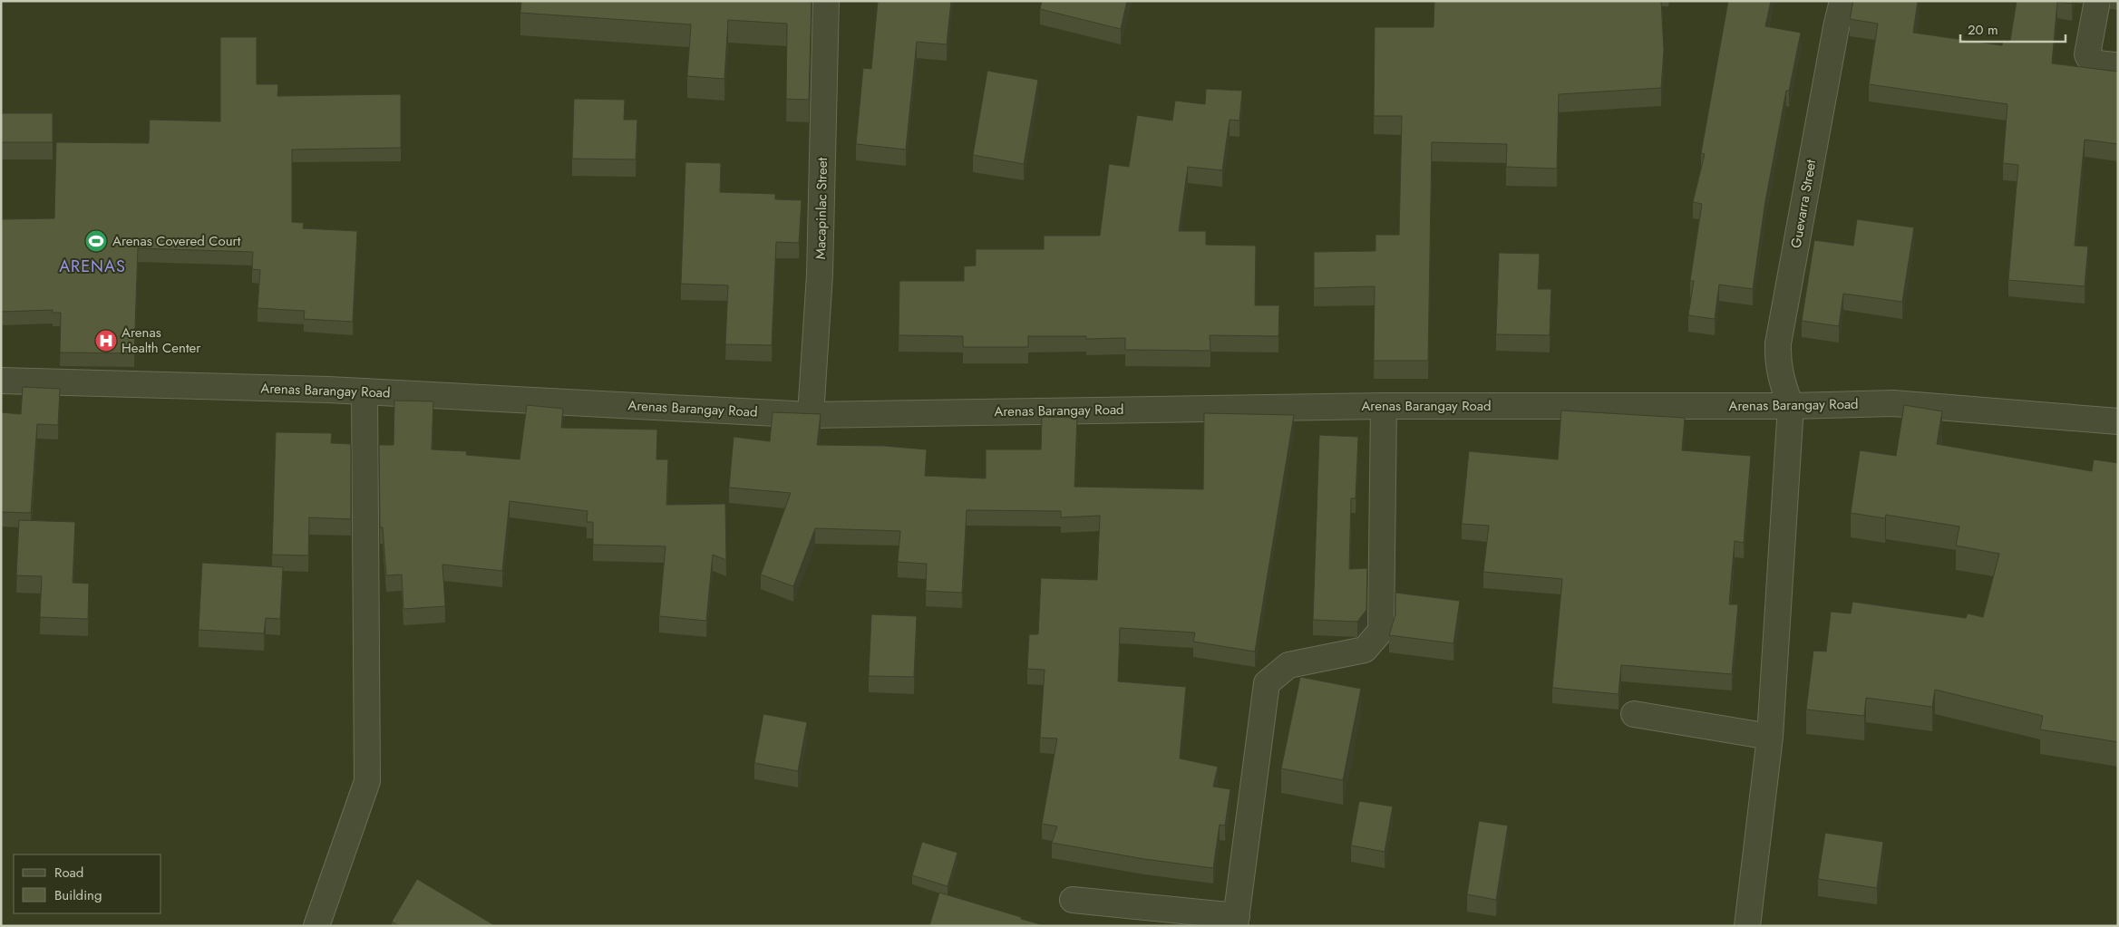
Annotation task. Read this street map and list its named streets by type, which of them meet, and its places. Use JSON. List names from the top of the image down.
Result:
{
  "streets": {
    "street": ["Guevarra Street", "Macapinlac Street", "Arenas Barangay Road"]
  },
  "crossings": [
    ["Guevarra Street", "Arenas Barangay Road"],
    ["Macapinlac Street", "Arenas Barangay Road"]
  ],
  "districts": ["ARENAS"],
  "places": {
    "sports": ["Arenas Covered Court"],
    "hospital": ["Arenas Health Center"]
  },
  "legend": ["Road", "Building"],
  "scale_bar": "20 m"
}
